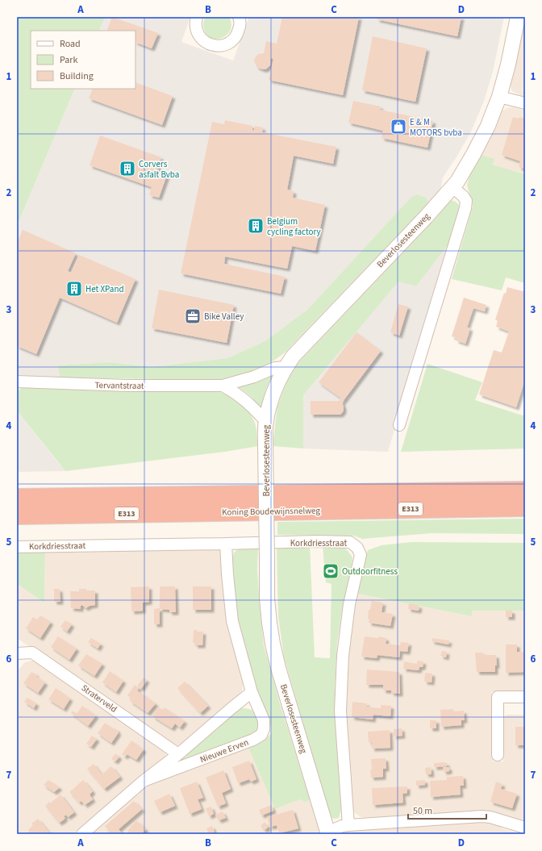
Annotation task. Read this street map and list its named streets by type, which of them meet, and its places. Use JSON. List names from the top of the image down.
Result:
{
  "streets": {
    "highway": ["E313", "Koning Boudewijnsnelweg"],
    "street": [
      "Beverlosesteenweg",
      "Tervantstraat",
      "Korkdriesstraat",
      "Straterveld",
      "Nieuwe Erven"
    ]
  },
  "crossings": [
    ["Beverlosesteenweg", "Tervantstraat"],
    ["Korkdriesstraat", "Nieuwe Erven"],
    ["Straterveld", "Nieuwe Erven"]
  ],
  "places": {
    "shop": ["E & M MOTORS bvba"],
    "building": ["Corvers asfalt Bvba", "Belgium cycling factory", "Het XPand"],
    "office": ["Bike Valley"],
    "sports": ["Outdoorfitness"]
  },
  "legend": ["Road", "Park", "Building"],
  "scale_bar": "50 m",
  "grid": {
    "columns": [
      "A",
      "B",
      "C",
      "D"
    ],
    "rows": [
      "1",
      "2",
      "3",
      "4",
      "5",
      "6",
      "7"
    ]
  }
}
